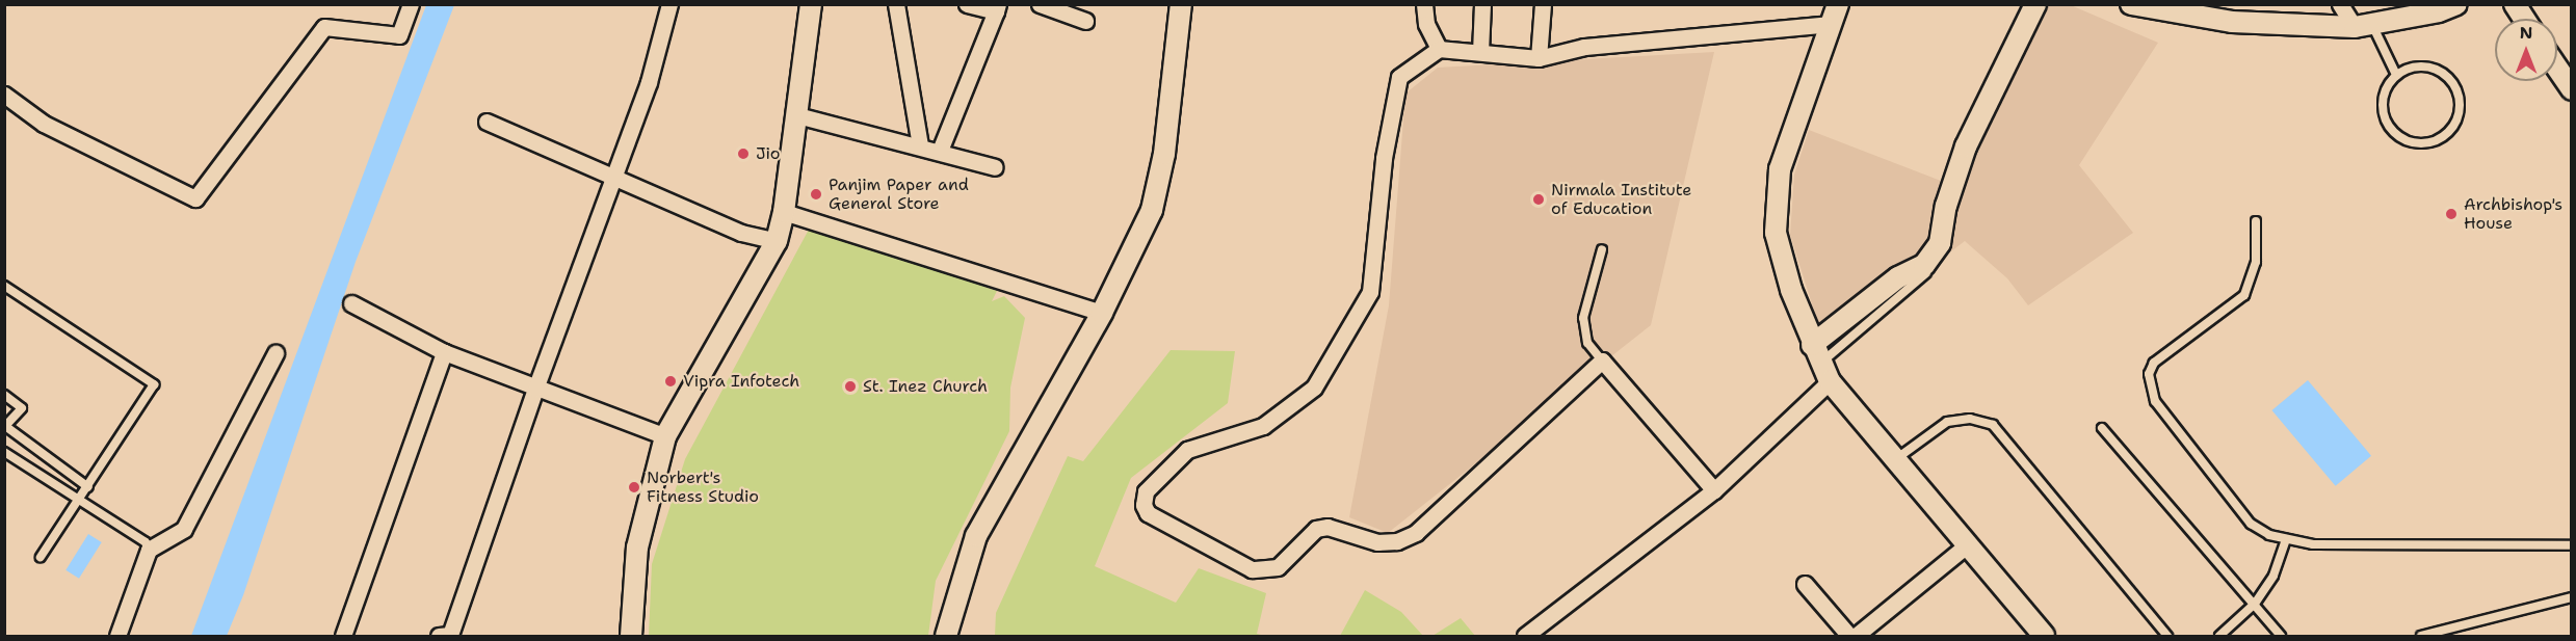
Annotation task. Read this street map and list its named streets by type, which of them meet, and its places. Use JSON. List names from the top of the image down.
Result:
{
  "places": [
    "Jio",
    "Panjim Paper and General Store",
    "Nirmala Institute of Education",
    "Archbishop's House",
    "Vipra Infotech",
    "St. Inez Church",
    "Norbert's Fitness Studio"
  ],
  "north": "top"
}
